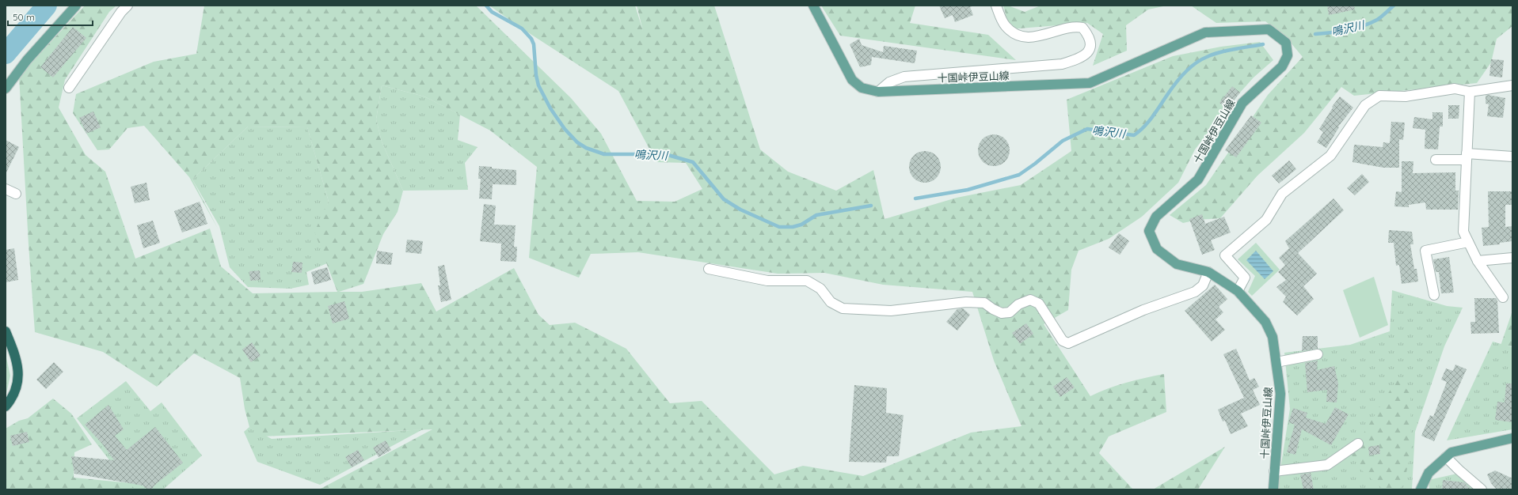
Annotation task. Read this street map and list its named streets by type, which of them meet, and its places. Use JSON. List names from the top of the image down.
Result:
{
  "streets": {
    "main road": ["十国峠伊豆山線"]
  },
  "water": ["鳴沢川"],
  "scale_bar": "50 m"
}
